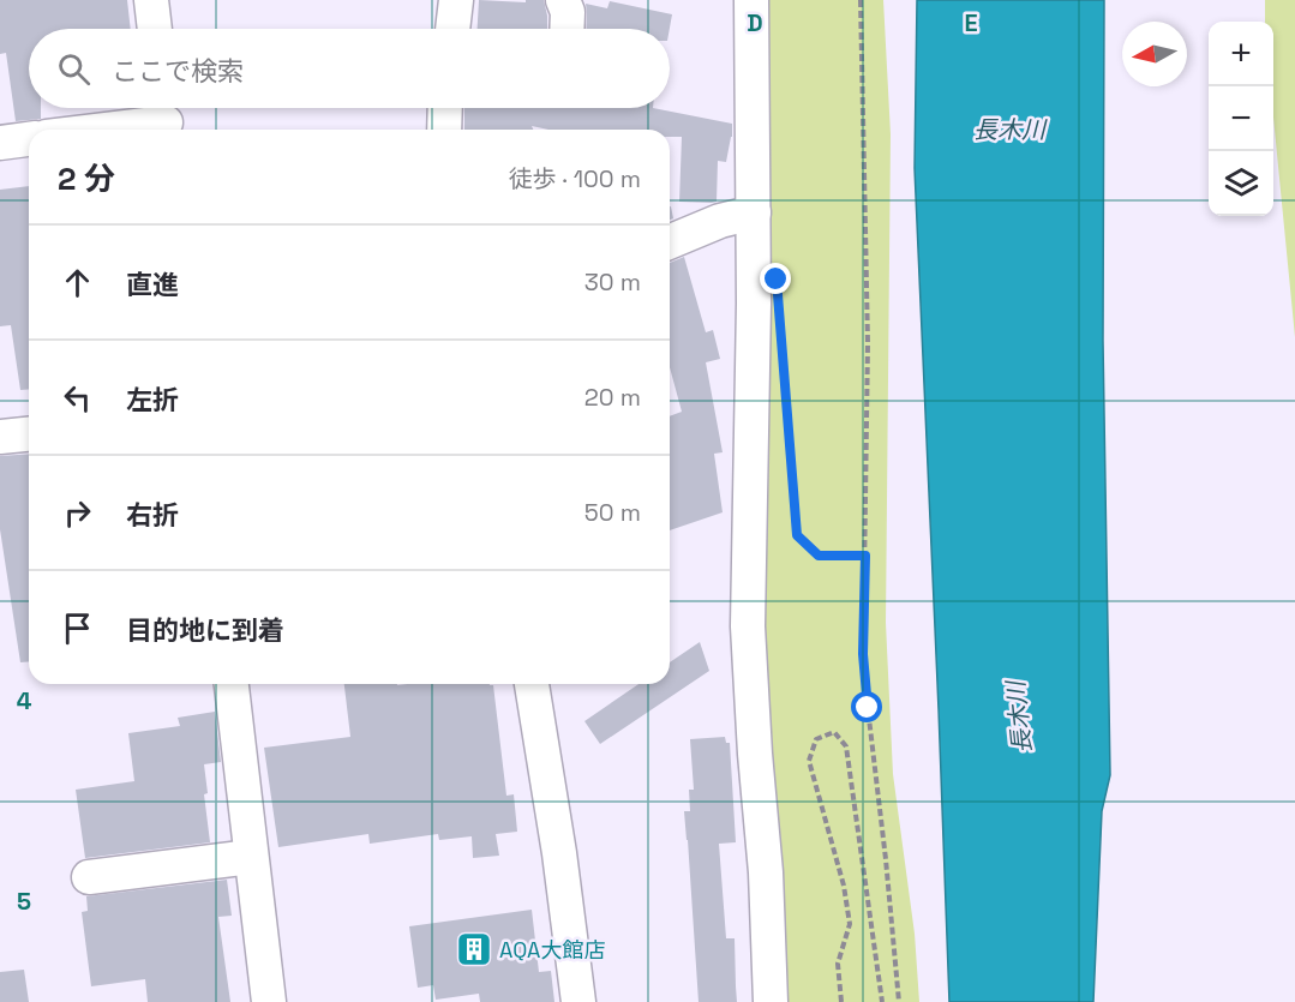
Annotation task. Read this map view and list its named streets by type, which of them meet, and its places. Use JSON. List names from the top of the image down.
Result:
{
  "water": ["長木川"],
  "places": {
    "building": ["AQA大館店"]
  },
  "north": "left",
  "page": {
    "map_buttons": ["+", "−"],
    "search": "ここで検索",
    "heading": ["2 分", "徒歩 · 100 m"],
    "list": [
      ["直進", "30 m"],
      ["左折", "20 m"],
      ["右折", "50 m"],
      "目的地に到着"
    ]
  },
  "grid": {
    "columns": ["D", "E"],
    "rows": ["4", "5"]
  }
}
